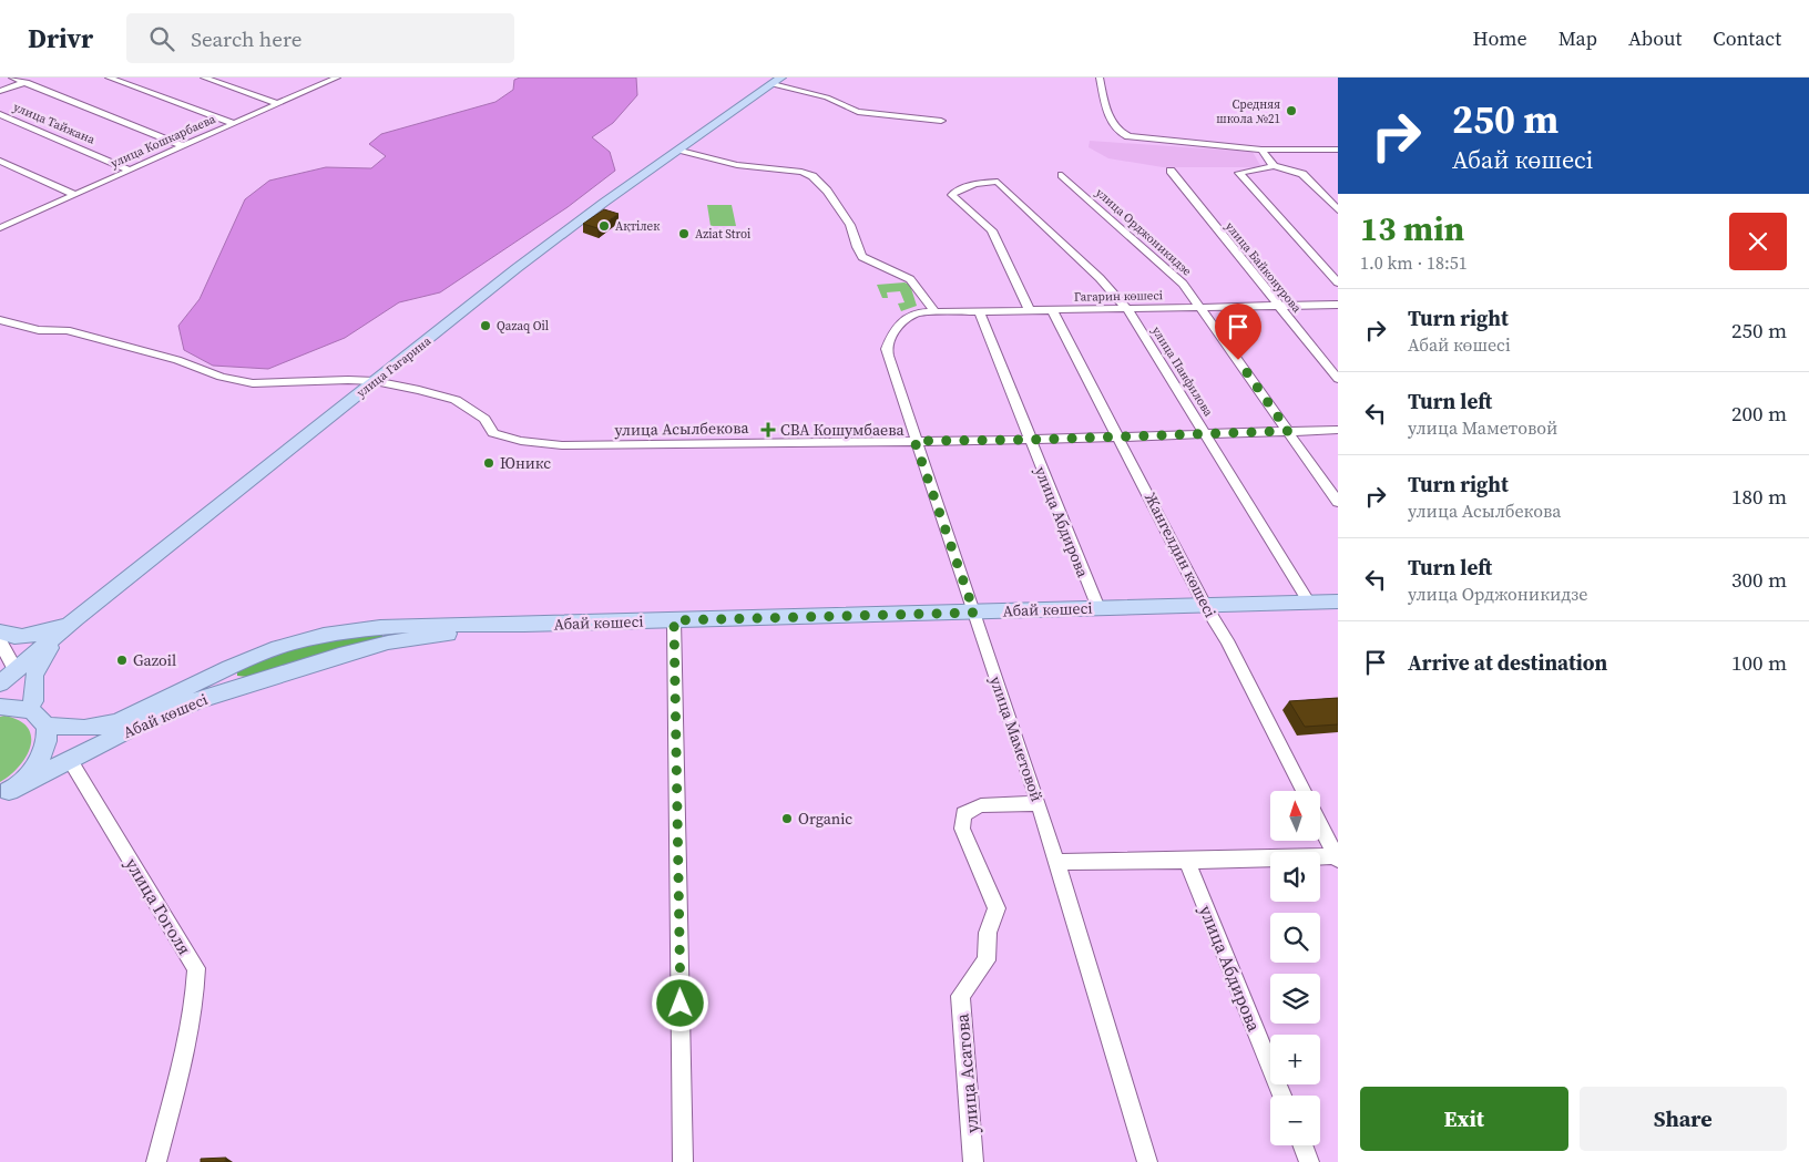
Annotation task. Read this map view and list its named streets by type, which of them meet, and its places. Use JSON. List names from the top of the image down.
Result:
{
  "streets": {
    "main road": ["улица Гагарина", "Абай көшесі"],
    "street": [
      "улица Тайжана",
      "улица Кошкарбаева",
      "улица Орджоникидзе",
      "улица Байконурова",
      "Гагарин көшесі",
      "улица Панфилова",
      "улица Асылбекова",
      "улица Абдирова",
      "Жангелдин көшесі",
      "улица Маметовой",
      "улица Гоголя",
      "улица Асатова"
    ]
  },
  "crossings": [
    ["улица Тайжана", "улица Кошкарбаева"],
    ["улица Орджоникидзе", "Гагарин көшесі"],
    ["улица Орджоникидзе", "улица Асылбекова"],
    ["улица Байконурова", "Гагарин көшесі"],
    ["Гагарин көшесі", "улица Панфилова"],
    ["Гагарин көшесі", "улица Абдирова"],
    ["Гагарин көшесі", "Жангелдин көшесі"],
    ["Гагарин көшесі", "улица Маметовой"],
    ["улица Гагарина", "улица Асылбекова"],
    ["улица Панфилова", "улица Асылбекова"],
    ["улица Панфилова", "Абай көшесі"],
    ["улица Асылбекова", "улица Абдирова"],
    ["улица Асылбекова", "Жангелдин көшесі"],
    ["улица Асылбекова", "улица Маметовой"],
    ["улица Абдирова", "Абай көшесі"],
    ["Жангелдин көшесі", "Абай көшесі"],
    ["Абай көшесі", "улица Маметовой"],
    ["Абай көшесі", "улица Гоголя"],
    ["улица Маметовой", "улица Асатова"]
  ],
  "places": {
    "other": [
      "Средняя школа №21",
      "Ақтілек",
      "Aziat Stroi",
      "Qazaq Oil",
      "Юникс",
      "Gazoil",
      "Organic"
    ],
    "health": ["СВА Кошумбаева"]
  },
  "north": "top",
  "page": {
    "header": "Drivr",
    "search": "Search here",
    "nav": [
      "Home",
      "Map",
      "About",
      "Contact"
    ],
    "turn": ["250 m", "Абай көшесі"],
    "heading": ["13 min", "1.0 km · 18:51"],
    "list": [
      {
        "name": "Turn right",
        "note": "Абай көшесі",
        "value": "250 m"
      },
      {
        "name": "Turn left",
        "note": "улица Маметовой",
        "value": "200 m"
      },
      {
        "name": "Turn right",
        "note": "улица Асылбекова",
        "value": "180 m"
      },
      {
        "name": "Turn left",
        "note": "улица Орджоникидзе",
        "value": "300 m"
      },
      {
        "name": "Arrive at destination",
        "value": "100 m"
      }
    ],
    "map_buttons": ["+", "−"],
    "buttons": ["Exit", "Share"]
  }
}
